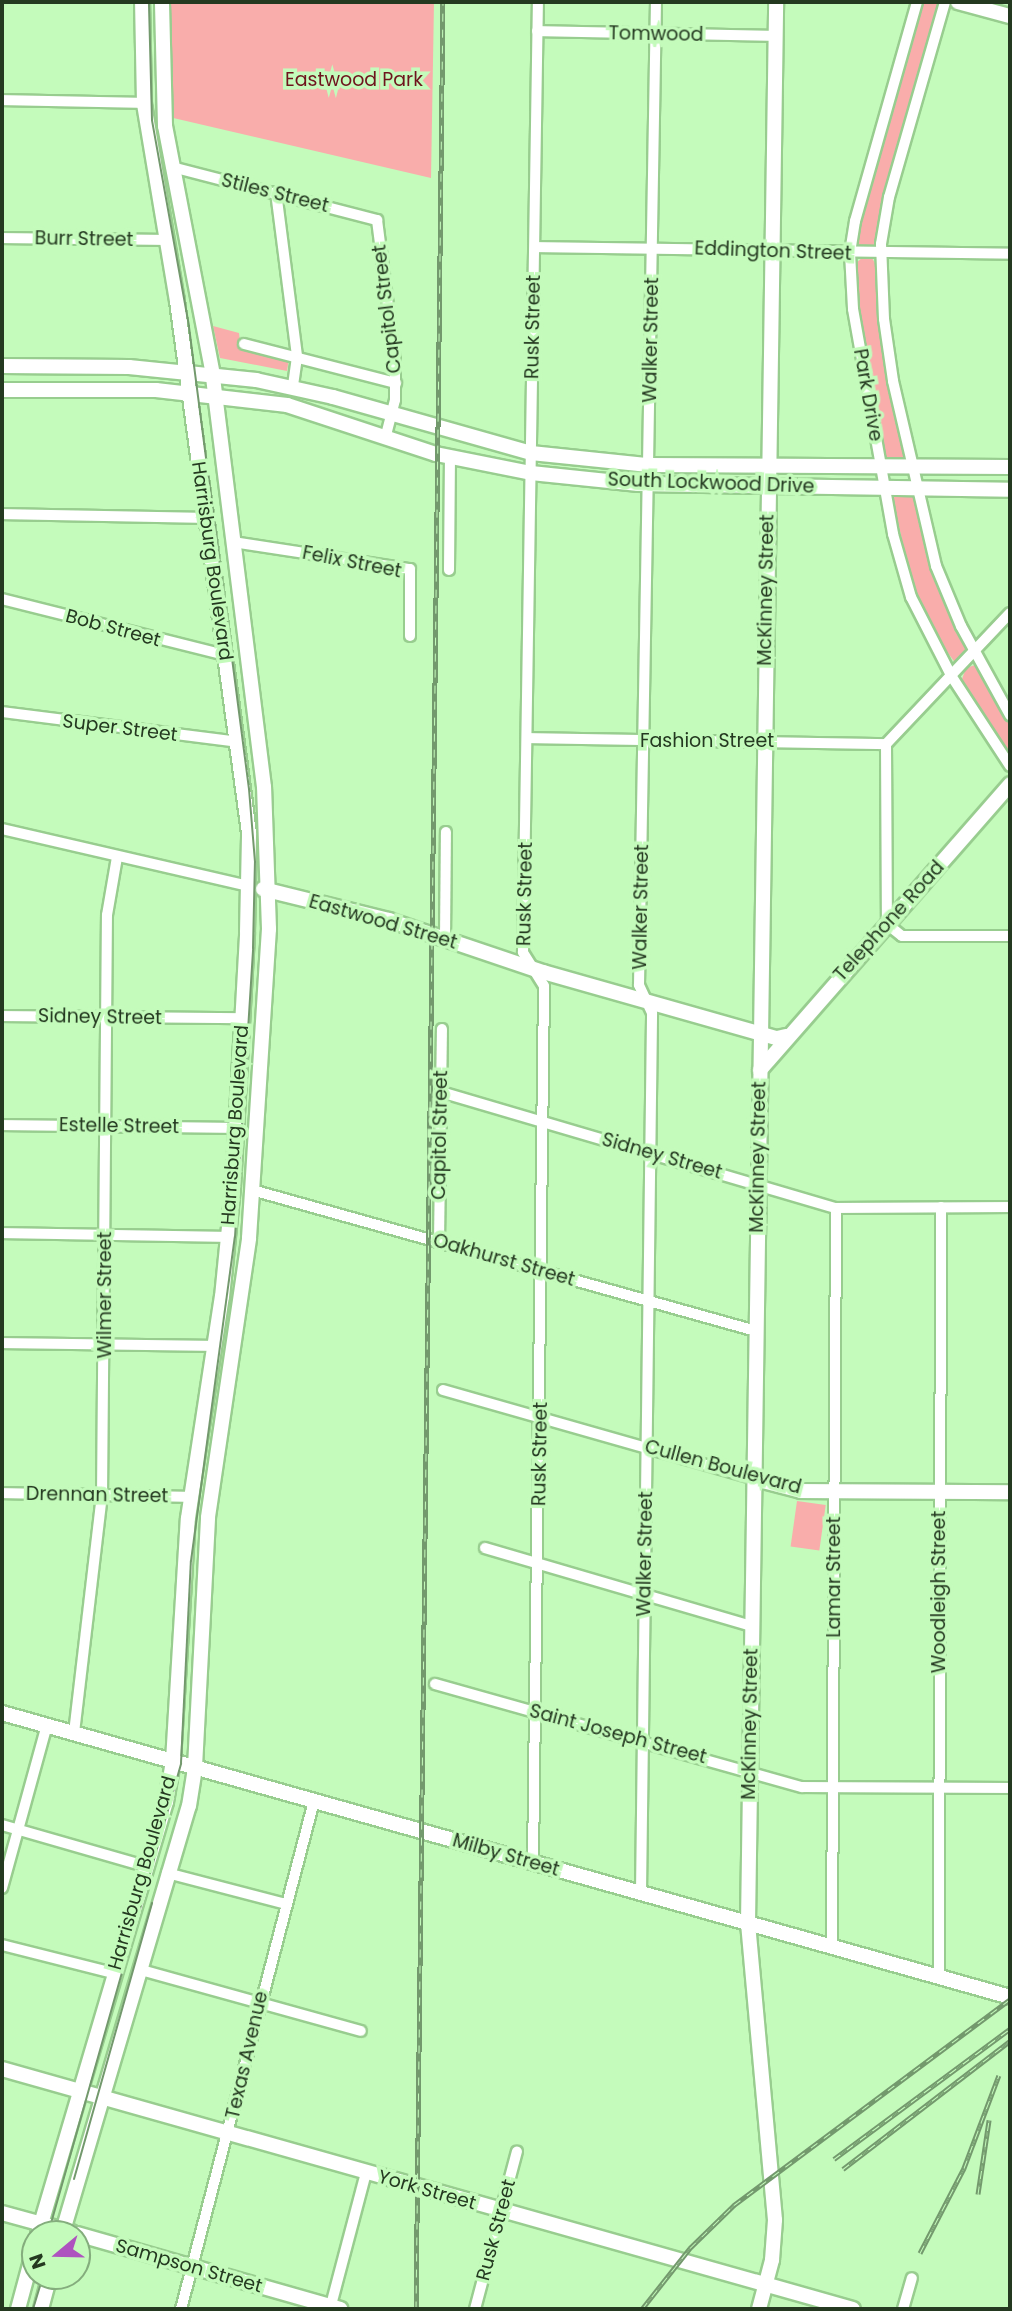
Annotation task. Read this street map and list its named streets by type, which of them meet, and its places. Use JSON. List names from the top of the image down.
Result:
{
  "streets": {
    "main road": [
      "South Lockwood Drive",
      "Harrisburg Boulevard",
      "McKinney Street",
      "Telephone Road",
      "Eastwood Street",
      "Cullen Boulevard",
      "Milby Street",
      "York Street",
      "Sampson Street"
    ],
    "street": [
      "Tomwood",
      "Stiles Street",
      "Burr Street",
      "Eddington Street",
      "Capitol Street",
      "Rusk Street",
      "Walker Street",
      "Park Drive",
      "Felix Street",
      "Bob Street",
      "Super Street",
      "Fashion Street",
      "Sidney Street",
      "Estelle Street",
      "Oakhurst Street",
      "Wilmer Street",
      "Drennan Street",
      "Lamar Street",
      "Woodleigh Street",
      "Saint Joseph Street",
      "Texas Avenue"
    ]
  },
  "crossings": [
    ["Tomwood", "Rusk Street"],
    ["Tomwood", "Walker Street"],
    ["Tomwood", "McKinney Street"],
    ["Stiles Street", "Capitol Street"],
    ["Stiles Street", "Harrisburg Boulevard"],
    ["Burr Street", "Harrisburg Boulevard"],
    ["Eddington Street", "Rusk Street"],
    ["Eddington Street", "Walker Street"],
    ["Eddington Street", "Park Drive"],
    ["Eddington Street", "McKinney Street"],
    ["Capitol Street", "South Lockwood Drive"],
    ["Capitol Street", "Sidney Street"],
    ["Capitol Street", "Oakhurst Street"],
    ["Rusk Street", "South Lockwood Drive"],
    ["Rusk Street", "Fashion Street"],
    ["Rusk Street", "Eastwood Street"],
    ["Rusk Street", "Sidney Street"],
    ["Rusk Street", "Oakhurst Street"],
    ["Rusk Street", "Cullen Boulevard"],
    ["Rusk Street", "Saint Joseph Street"],
    ["Rusk Street", "Milby Street"],
    ["Rusk Street", "York Street"],
    ["Walker Street", "South Lockwood Drive"],
    ["Walker Street", "Fashion Street"],
    ["Walker Street", "Eastwood Street"],
    ["Walker Street", "Sidney Street"],
    ["Walker Street", "Oakhurst Street"],
    ["Walker Street", "Cullen Boulevard"],
    ["Walker Street", "Saint Joseph Street"],
    ["Walker Street", "Milby Street"],
    ["Park Drive", "South Lockwood Drive"],
    ["South Lockwood Drive", "Harrisburg Boulevard"],
    ["South Lockwood Drive", "McKinney Street"],
    ["Harrisburg Boulevard", "Felix Street"],
    ["Harrisburg Boulevard", "Bob Street"],
    ["Harrisburg Boulevard", "Super Street"],
    ["Harrisburg Boulevard", "Eastwood Street"],
    ["Harrisburg Boulevard", "Sidney Street"],
    ["Harrisburg Boulevard", "Estelle Street"],
    ["Harrisburg Boulevard", "Oakhurst Street"],
    ["Harrisburg Boulevard", "Drennan Street"],
    ["Harrisburg Boulevard", "Milby Street"],
    ["Harrisburg Boulevard", "York Street"],
    ["McKinney Street", "Fashion Street"],
    ["McKinney Street", "Telephone Road"],
    ["McKinney Street", "Eastwood Street"],
    ["McKinney Street", "Sidney Street"],
    ["McKinney Street", "Oakhurst Street"],
    ["McKinney Street", "Cullen Boulevard"],
    ["McKinney Street", "Saint Joseph Street"],
    ["McKinney Street", "Milby Street"],
    ["McKinney Street", "York Street"],
    ["Eastwood Street", "Wilmer Street"],
    ["Sidney Street", "Wilmer Street"],
    ["Sidney Street", "Lamar Street"],
    ["Sidney Street", "Woodleigh Street"],
    ["Estelle Street", "Wilmer Street"],
    ["Wilmer Street", "Drennan Street"],
    ["Wilmer Street", "Milby Street"],
    ["Cullen Boulevard", "Lamar Street"],
    ["Cullen Boulevard", "Woodleigh Street"],
    ["Lamar Street", "Saint Joseph Street"],
    ["Lamar Street", "Milby Street"],
    ["Woodleigh Street", "Saint Joseph Street"],
    ["Woodleigh Street", "Milby Street"],
    ["Milby Street", "Texas Avenue"],
    ["Texas Avenue", "York Street"],
    ["Texas Avenue", "Sampson Street"]
  ],
  "parks": ["Eastwood Park"],
  "north": "left"
}
